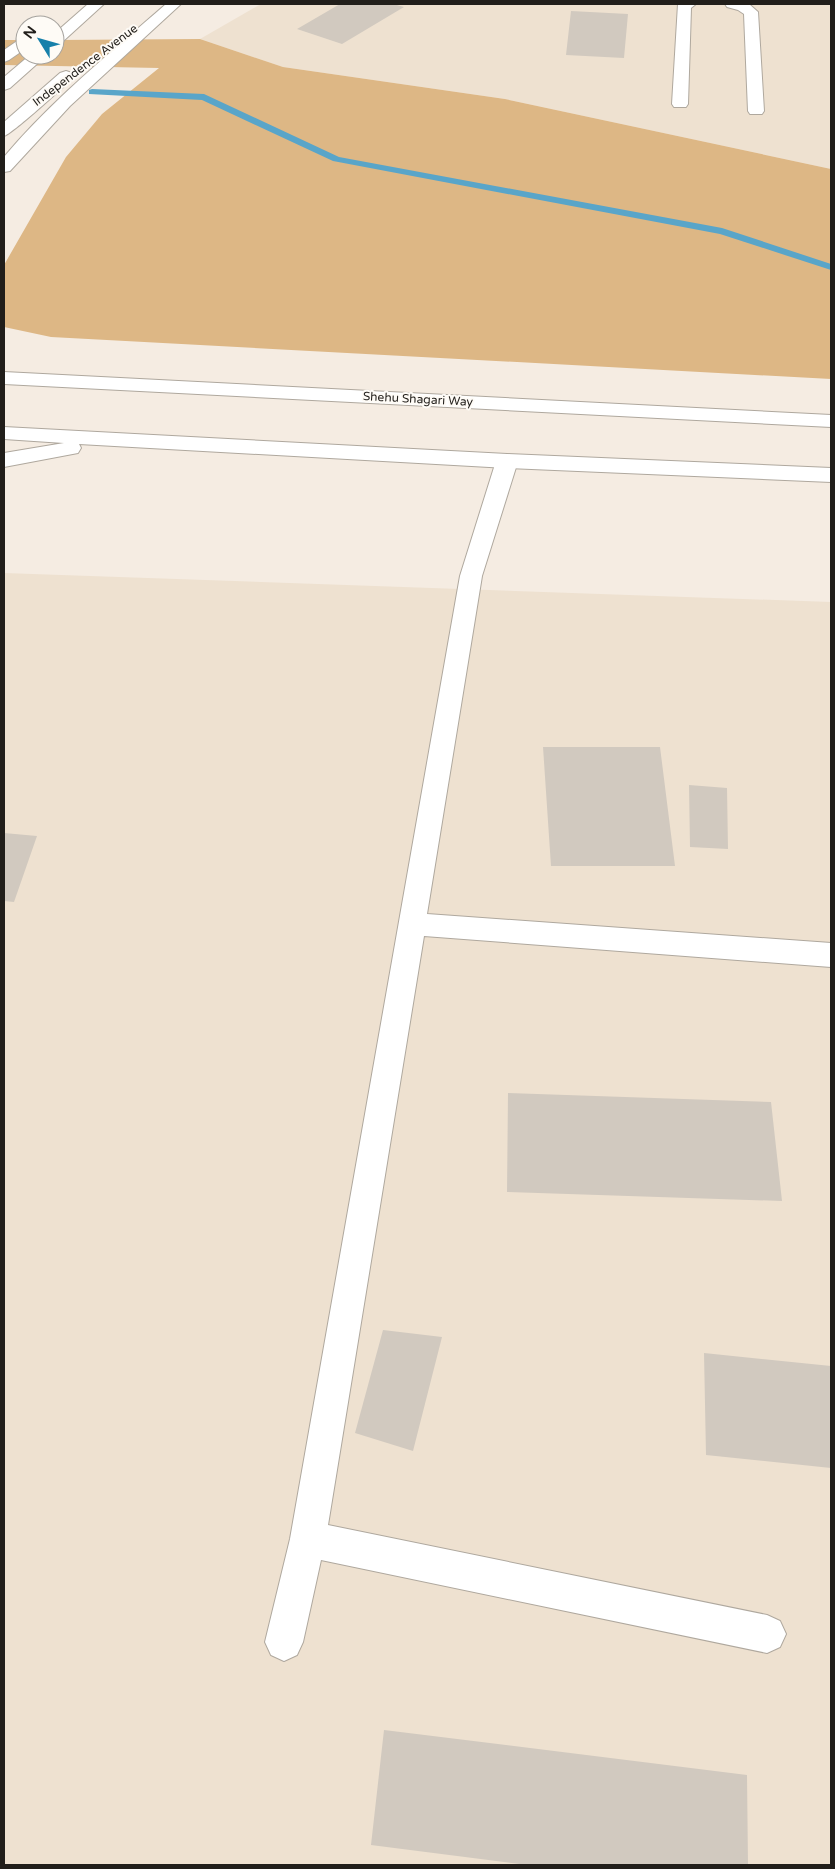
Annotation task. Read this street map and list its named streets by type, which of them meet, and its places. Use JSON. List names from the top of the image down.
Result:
{
  "streets": {
    "main road": ["Independence Avenue", "Shehu Shagari Way"]
  },
  "north": "top left"
}
